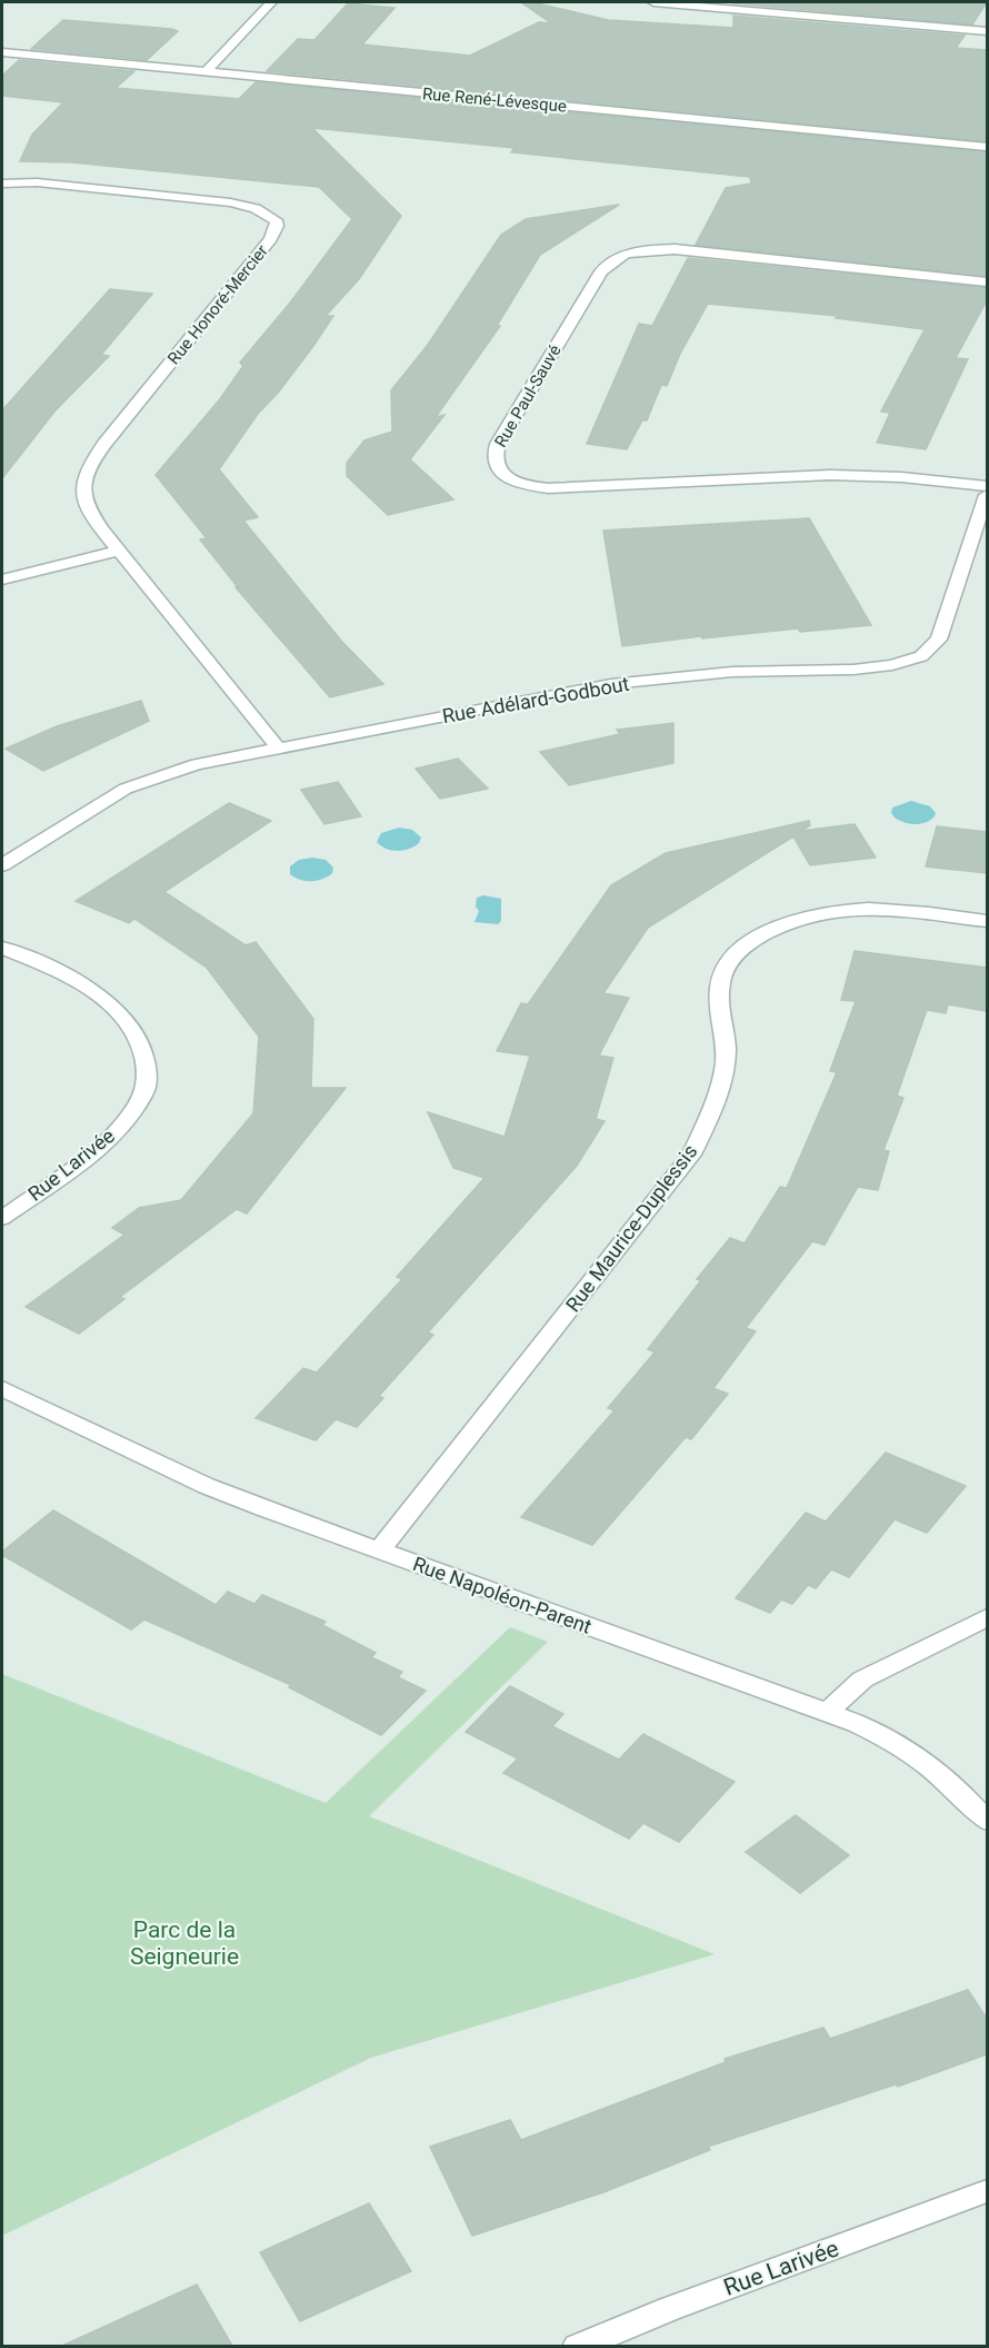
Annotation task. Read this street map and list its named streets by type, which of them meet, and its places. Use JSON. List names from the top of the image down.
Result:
{
  "streets": {
    "street": [
      "Rue René-Lévesque",
      "Rue Honoré-Mercier",
      "Rue Paul-Sauvé",
      "Rue Adélard-Godbout",
      "Rue Larivée",
      "Rue Maurice-Duplessis",
      "Rue Napoléon-Parent"
    ]
  },
  "crossings": [
    ["Rue Honoré-Mercier", "Rue Adélard-Godbout"],
    ["Rue Maurice-Duplessis", "Rue Napoléon-Parent"]
  ],
  "parks": ["Parc de la Seigneurie"]
}
